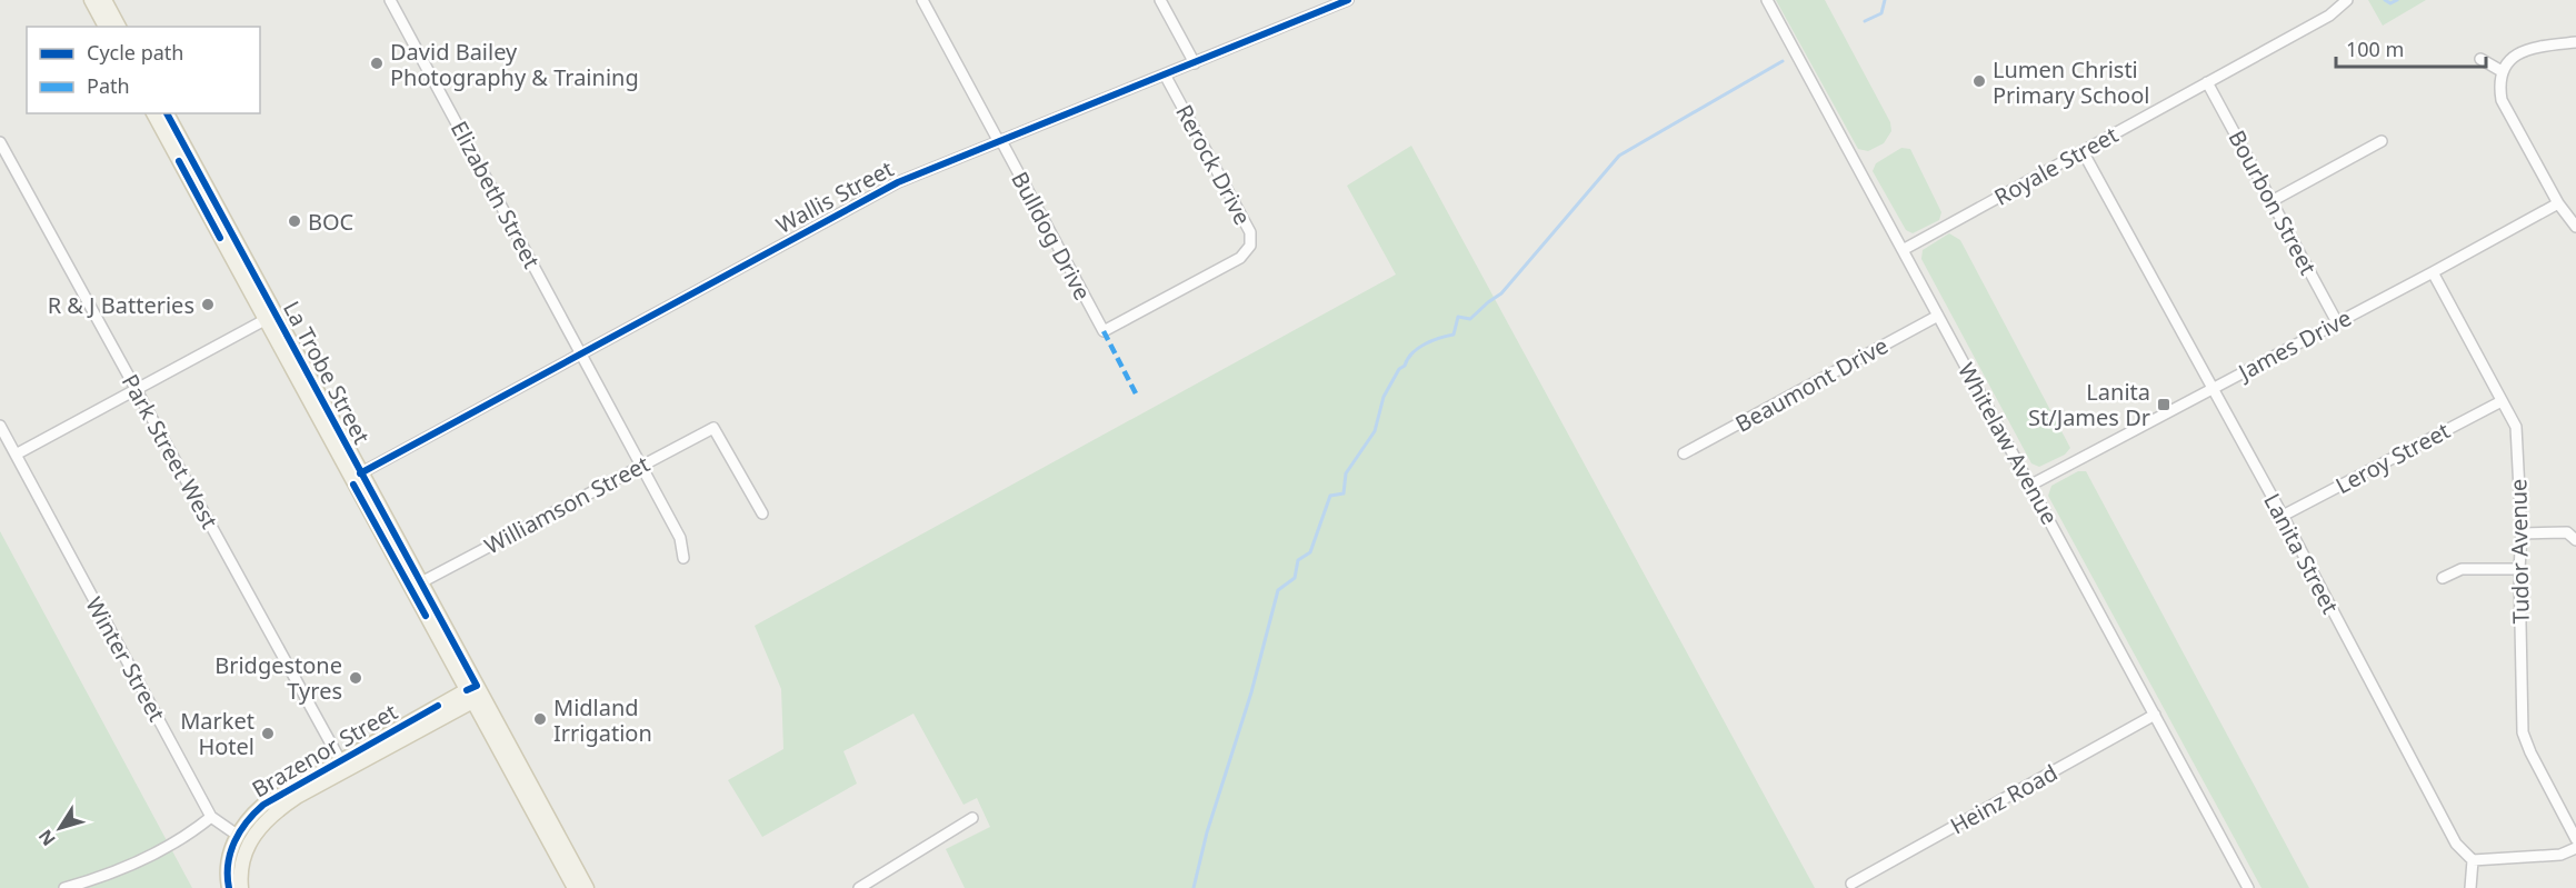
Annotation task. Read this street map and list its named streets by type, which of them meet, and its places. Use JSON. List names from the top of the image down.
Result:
{
  "streets": {
    "main road": ["La Trobe Street", "Brazenor Street"],
    "street": [
      "Rerock Drive",
      "Royale Street",
      "Elizabeth Street",
      "Wallis Street",
      "Bourbon Street",
      "Bulldog Drive",
      "James Drive",
      "Beaumont Drive",
      "Whitelaw Avenue",
      "Park Street West",
      "Leroy Street",
      "Williamson Street",
      "Tudor Avenue",
      "Lanita Street",
      "Winter Street",
      "Heinz Road"
    ]
  },
  "crossings": [
    ["Rerock Drive", "Wallis Street"],
    ["Rerock Drive", "Bulldog Drive"],
    ["Royale Street", "Bourbon Street"],
    ["Royale Street", "Whitelaw Avenue"],
    ["Royale Street", "Lanita Street"],
    ["Elizabeth Street", "Wallis Street"],
    ["Elizabeth Street", "Williamson Street"],
    ["Wallis Street", "Bulldog Drive"],
    ["Wallis Street", "La Trobe Street"],
    ["Bourbon Street", "James Drive"],
    ["James Drive", "Whitelaw Avenue"],
    ["James Drive", "Tudor Avenue"],
    ["James Drive", "Lanita Street"],
    ["La Trobe Street", "Williamson Street"],
    ["La Trobe Street", "Brazenor Street"],
    ["Beaumont Drive", "Whitelaw Avenue"],
    ["Whitelaw Avenue", "Heinz Road"],
    ["Park Street West", "Brazenor Street"],
    ["Leroy Street", "Tudor Avenue"],
    ["Leroy Street", "Lanita Street"],
    ["Winter Street", "Brazenor Street"]
  ],
  "places": {
    "other": [
      "David Bailey Photography & Training",
      "Lumen Christi Primary School",
      "BOC",
      "R & J Batteries",
      "Bridgestone Tyres",
      "Midland Irrigation",
      "Market Hotel"
    ],
    "transit": ["Lanita St/James Dr"]
  },
  "legend": ["Cycle path", "Path"],
  "scale_bar": "100 m",
  "north": "bottom left"
}
